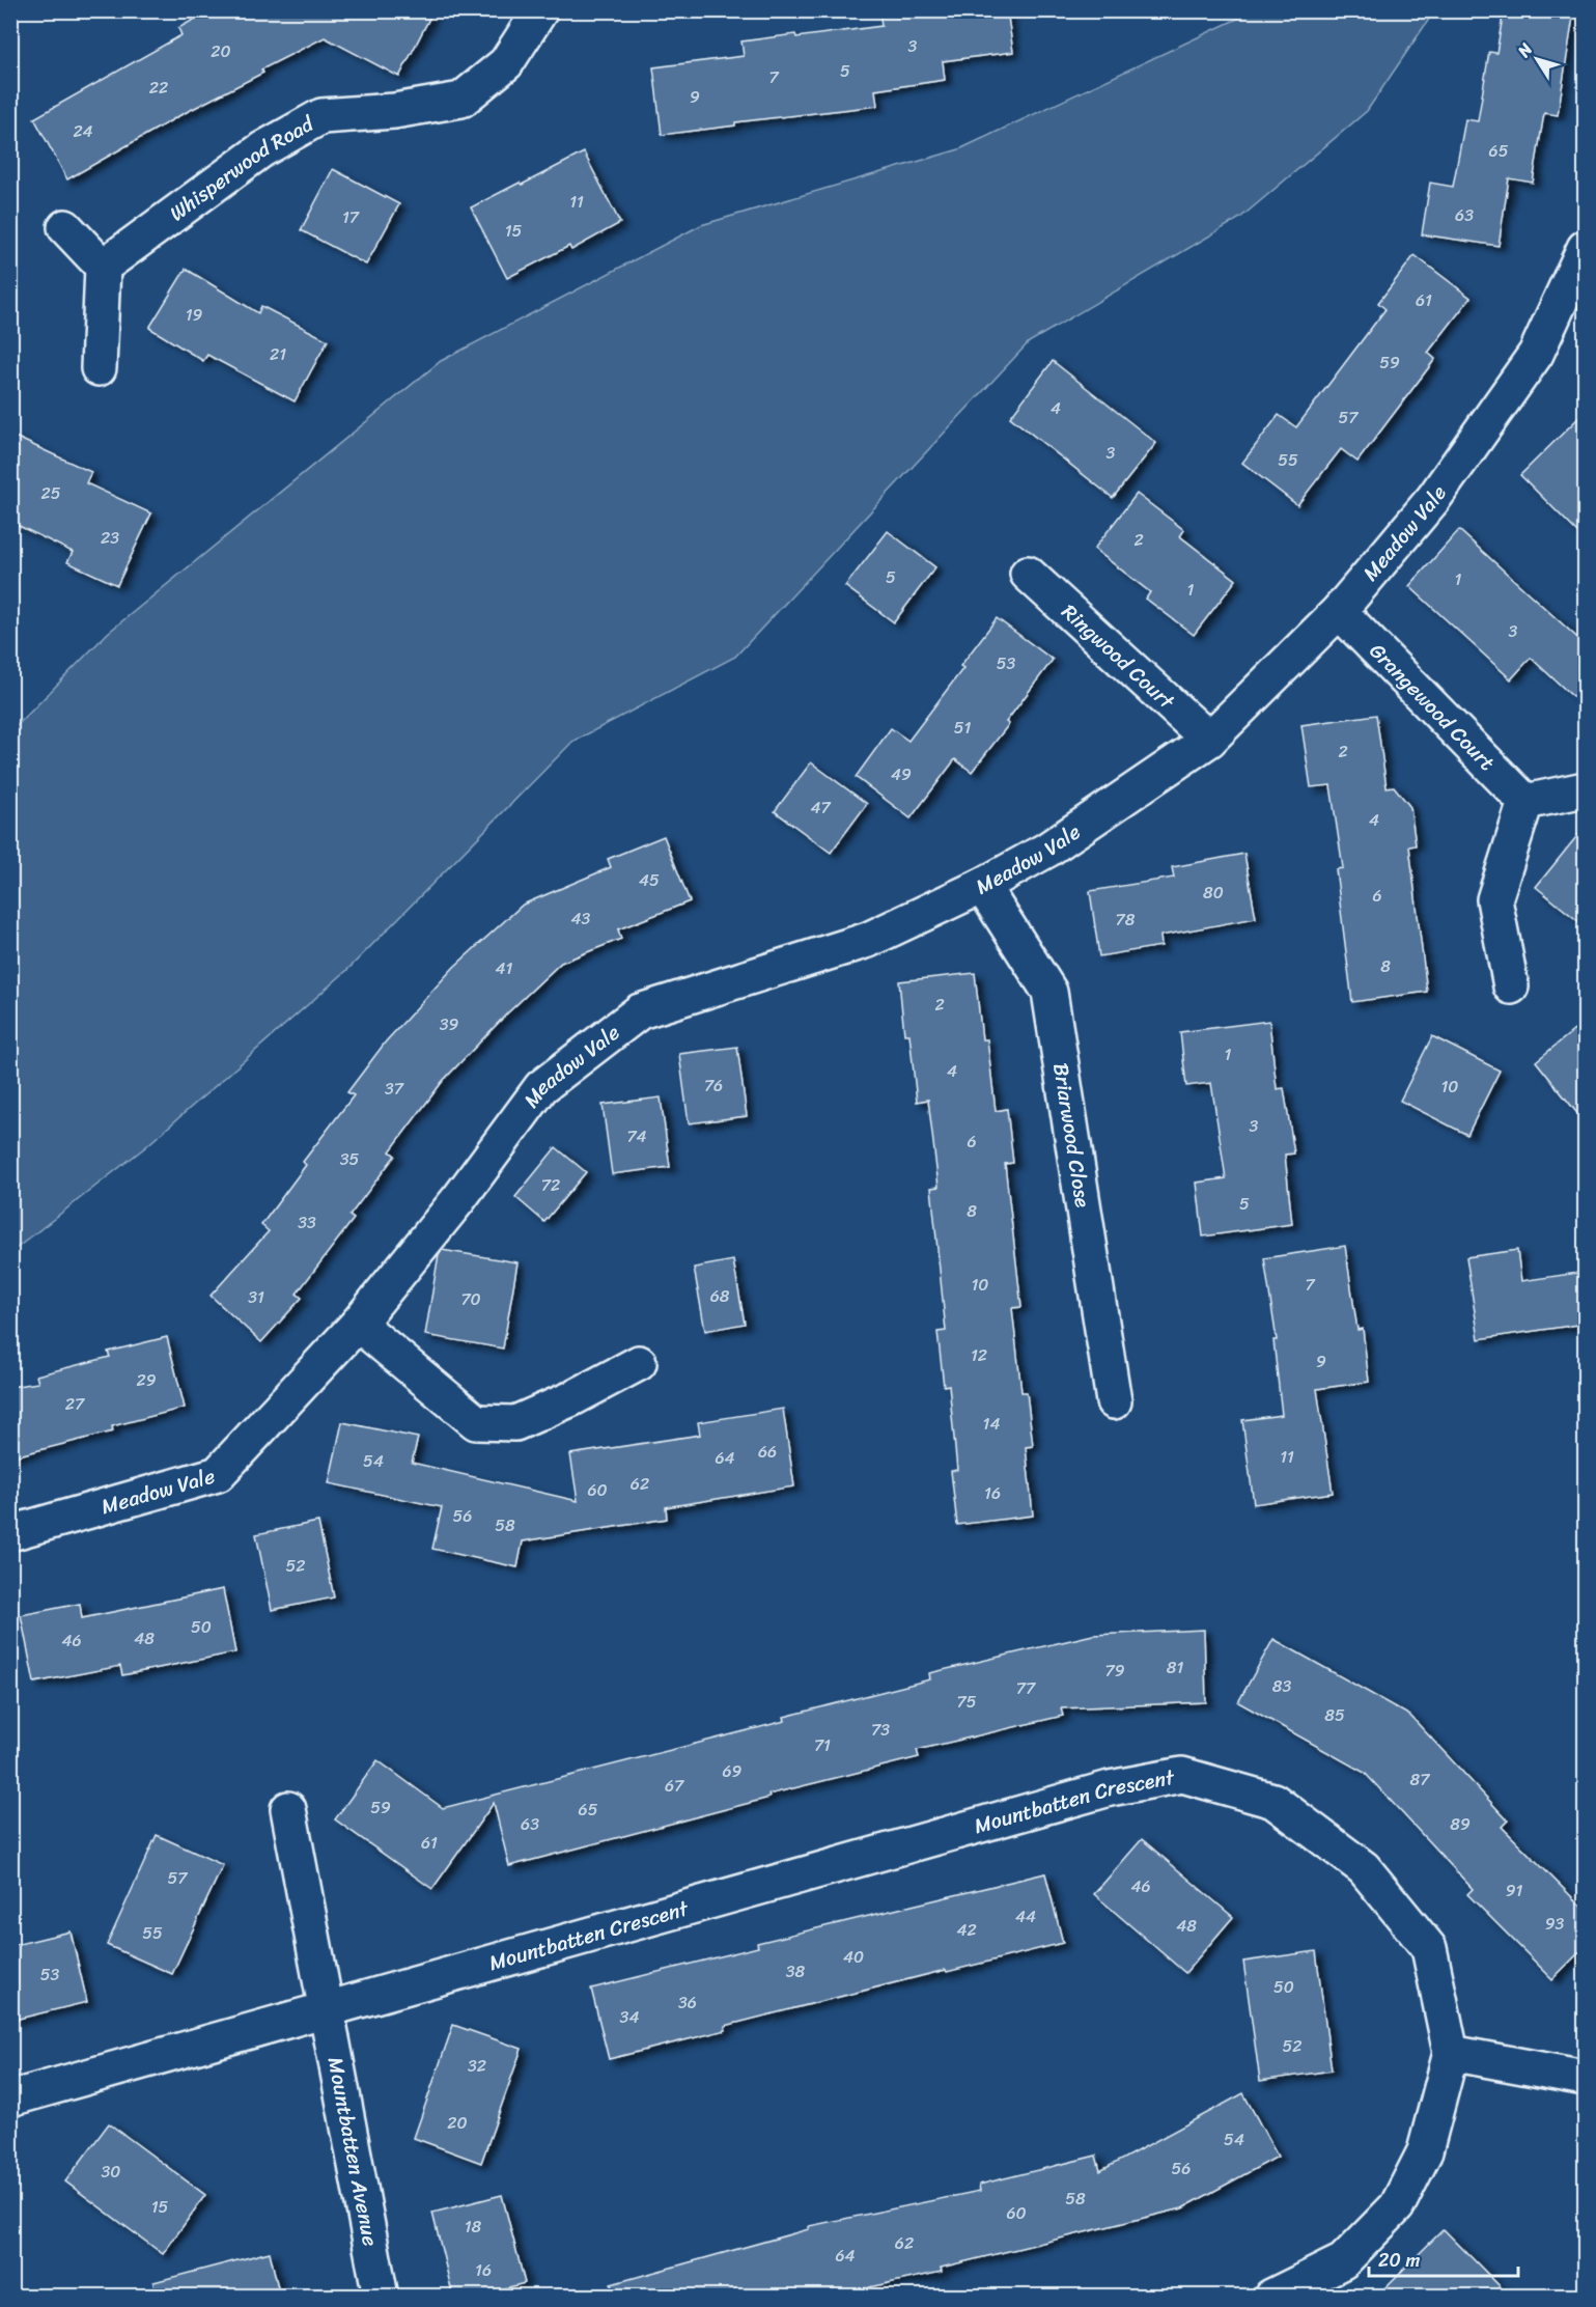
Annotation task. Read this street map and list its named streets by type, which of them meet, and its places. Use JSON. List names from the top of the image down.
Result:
{
  "streets": {
    "street": [
      "Whisperwood Road",
      "Meadow Vale",
      "Ringwood Court",
      "Grangewood Court",
      "Briarwood Close",
      "Mountbatten Crescent",
      "Mountbatten Avenue"
    ]
  },
  "crossings": [
    ["Meadow Vale", "Ringwood Court"],
    ["Meadow Vale", "Grangewood Court"],
    ["Meadow Vale", "Briarwood Close"],
    ["Mountbatten Crescent", "Mountbatten Avenue"]
  ],
  "house_numbers": [
    "3",
    "20",
    "5",
    "7",
    "22",
    "9",
    "24",
    "65",
    "11",
    "63",
    "17",
    "15",
    "61",
    "19",
    "21",
    "59",
    "4",
    "57",
    "3",
    "55",
    "25",
    "23",
    "2",
    "5",
    "1",
    "1",
    "3",
    "53",
    "51",
    "2",
    "49",
    "47",
    "4",
    "45",
    "80",
    "6",
    "43",
    "78",
    "8",
    "41",
    "2",
    "39",
    "1",
    "4",
    "76",
    "10",
    "37",
    "3",
    "74",
    "6",
    "35",
    "72",
    "5",
    "8",
    "33",
    "10",
    "7",
    "68",
    "31",
    "70",
    "12",
    "9",
    "29",
    "27",
    "14",
    "66",
    "11",
    "64",
    "54",
    "62",
    "60",
    "16",
    "56",
    "58",
    "52",
    "50",
    "48",
    "46",
    "81",
    "79",
    "83",
    "77",
    "75",
    "85",
    "73",
    "71",
    "69",
    "87",
    "67",
    "59",
    "65",
    "63",
    "89",
    "61",
    "57",
    "46",
    "91",
    "44",
    "93",
    "48",
    "42",
    "55",
    "40",
    "38",
    "53",
    "50",
    "36",
    "34",
    "52",
    "32",
    "20",
    "54",
    "56",
    "30",
    "58",
    "15",
    "60",
    "18",
    "62",
    "64",
    "16"
  ],
  "scale_bar": "20 m",
  "north": "top left"
}
